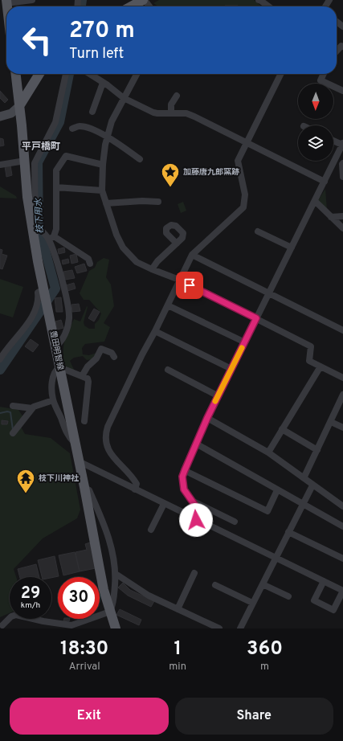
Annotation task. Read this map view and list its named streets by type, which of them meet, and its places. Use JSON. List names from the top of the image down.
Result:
{
  "streets": {
    "main road": ["豊田明智線"]
  },
  "districts": ["平戸橋町"],
  "water": ["枝下用水"],
  "places": {
    "place": ["加藤唐九郎窯跡"],
    "temple": ["枝下川神社"]
  },
  "north": "bottom",
  "page": {
    "turn": ["270 m", "Turn left"],
    "speed": "29 km/h",
    "limit": "30",
    "eta": [
      "18:30",
      "Arrival",
      "1",
      "min",
      "360",
      "m"
    ],
    "buttons": ["Exit", "Share"]
  }
}
